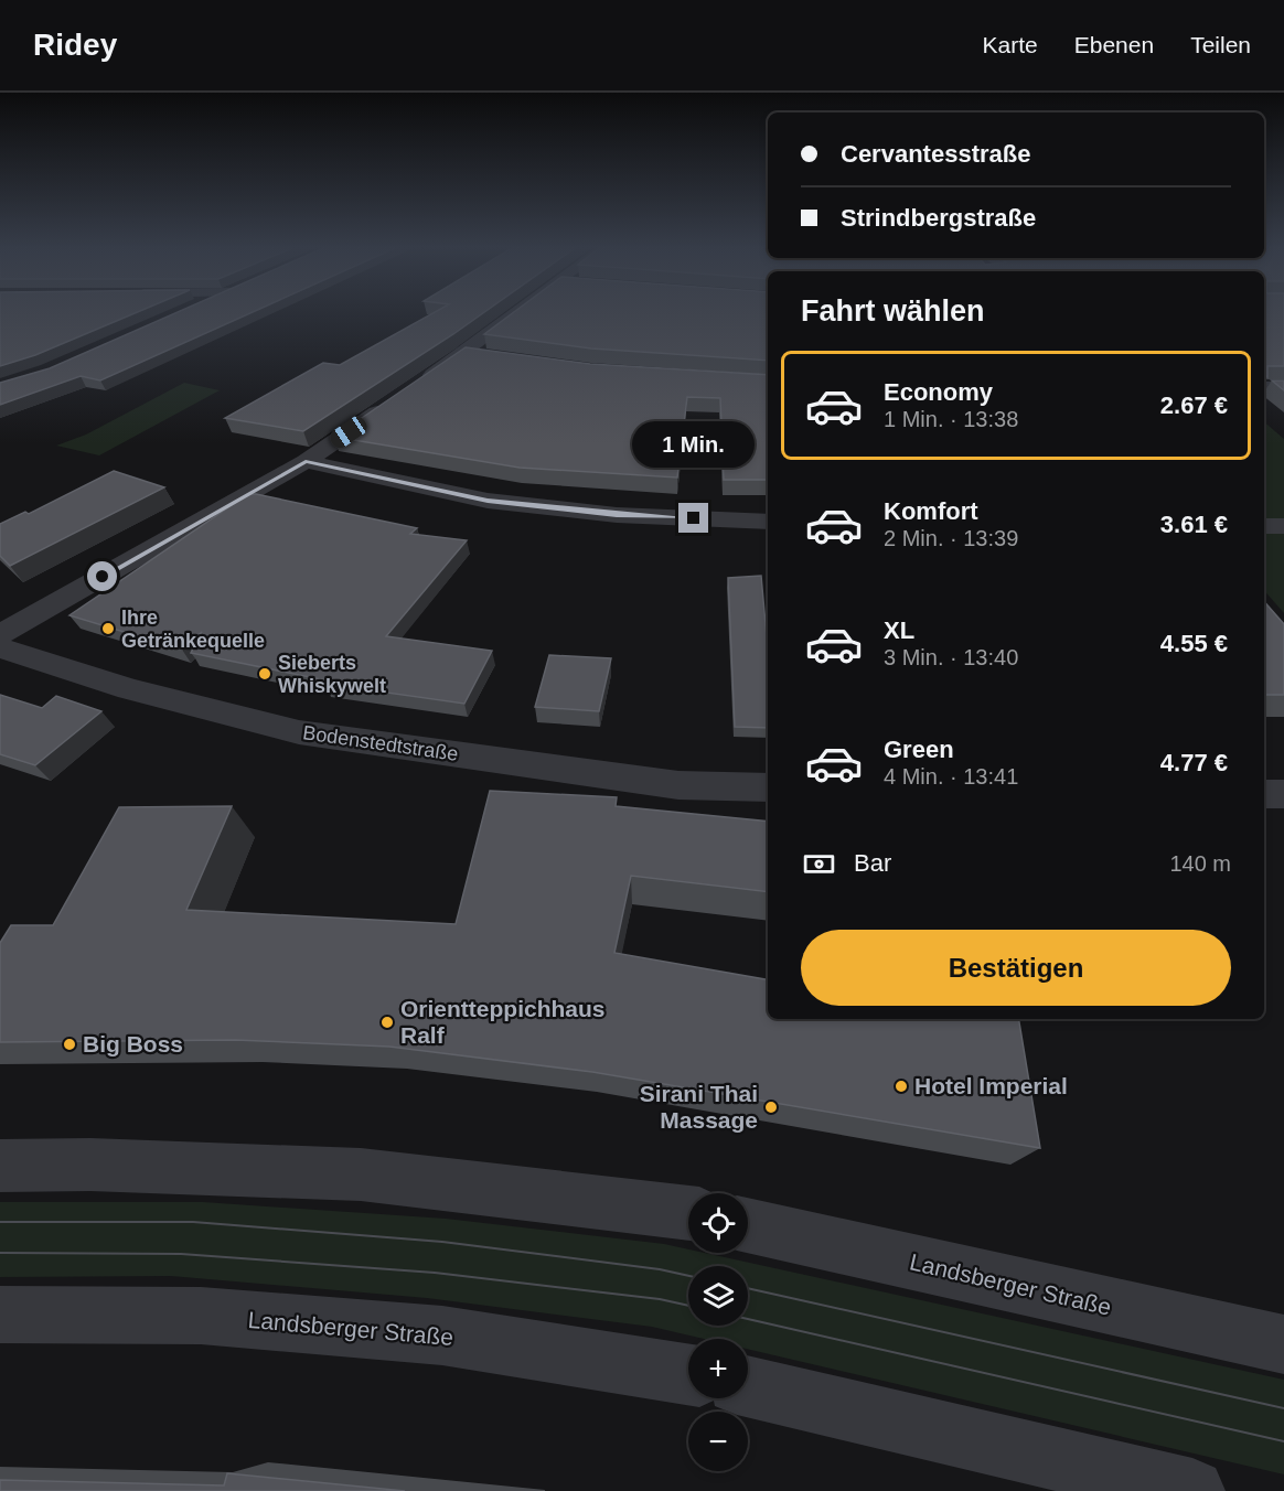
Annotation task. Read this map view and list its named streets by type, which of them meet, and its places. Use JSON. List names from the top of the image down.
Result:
{
  "streets": {
    "street": ["Bodenstedtstraße", "Landsberger Straße"]
  },
  "places": [
    "Ihre Getränkequelle",
    "Sieberts Whiskywelt",
    "Orientteppichhaus Ralf",
    "Big Boss",
    "Hotel Imperial",
    "Sirani Thai Massage"
  ],
  "page": {
    "header": "Ridey",
    "nav": ["Karte", "Ebenen", "Teilen"],
    "banner": ["Cervantesstraße", "Strindbergstraße"],
    "heading": "Fahrt wählen",
    "list": [
      {
        "name": "Economy",
        "note": "1 Min. · 13:38",
        "value": "2.67 €"
      },
      {
        "name": "Komfort",
        "note": "2 Min. · 13:39",
        "value": "3.61 €"
      },
      {
        "name": "XL",
        "note": "3 Min. · 13:40",
        "value": "4.55 €"
      },
      {
        "name": "Green",
        "note": "4 Min. · 13:41",
        "value": "4.77 €"
      }
    ],
    "bubble": "1 Min.",
    "pay": ["Bar", "140 m"],
    "buttons": "Bestätigen",
    "map_buttons": ["+", "−"]
  }
}
